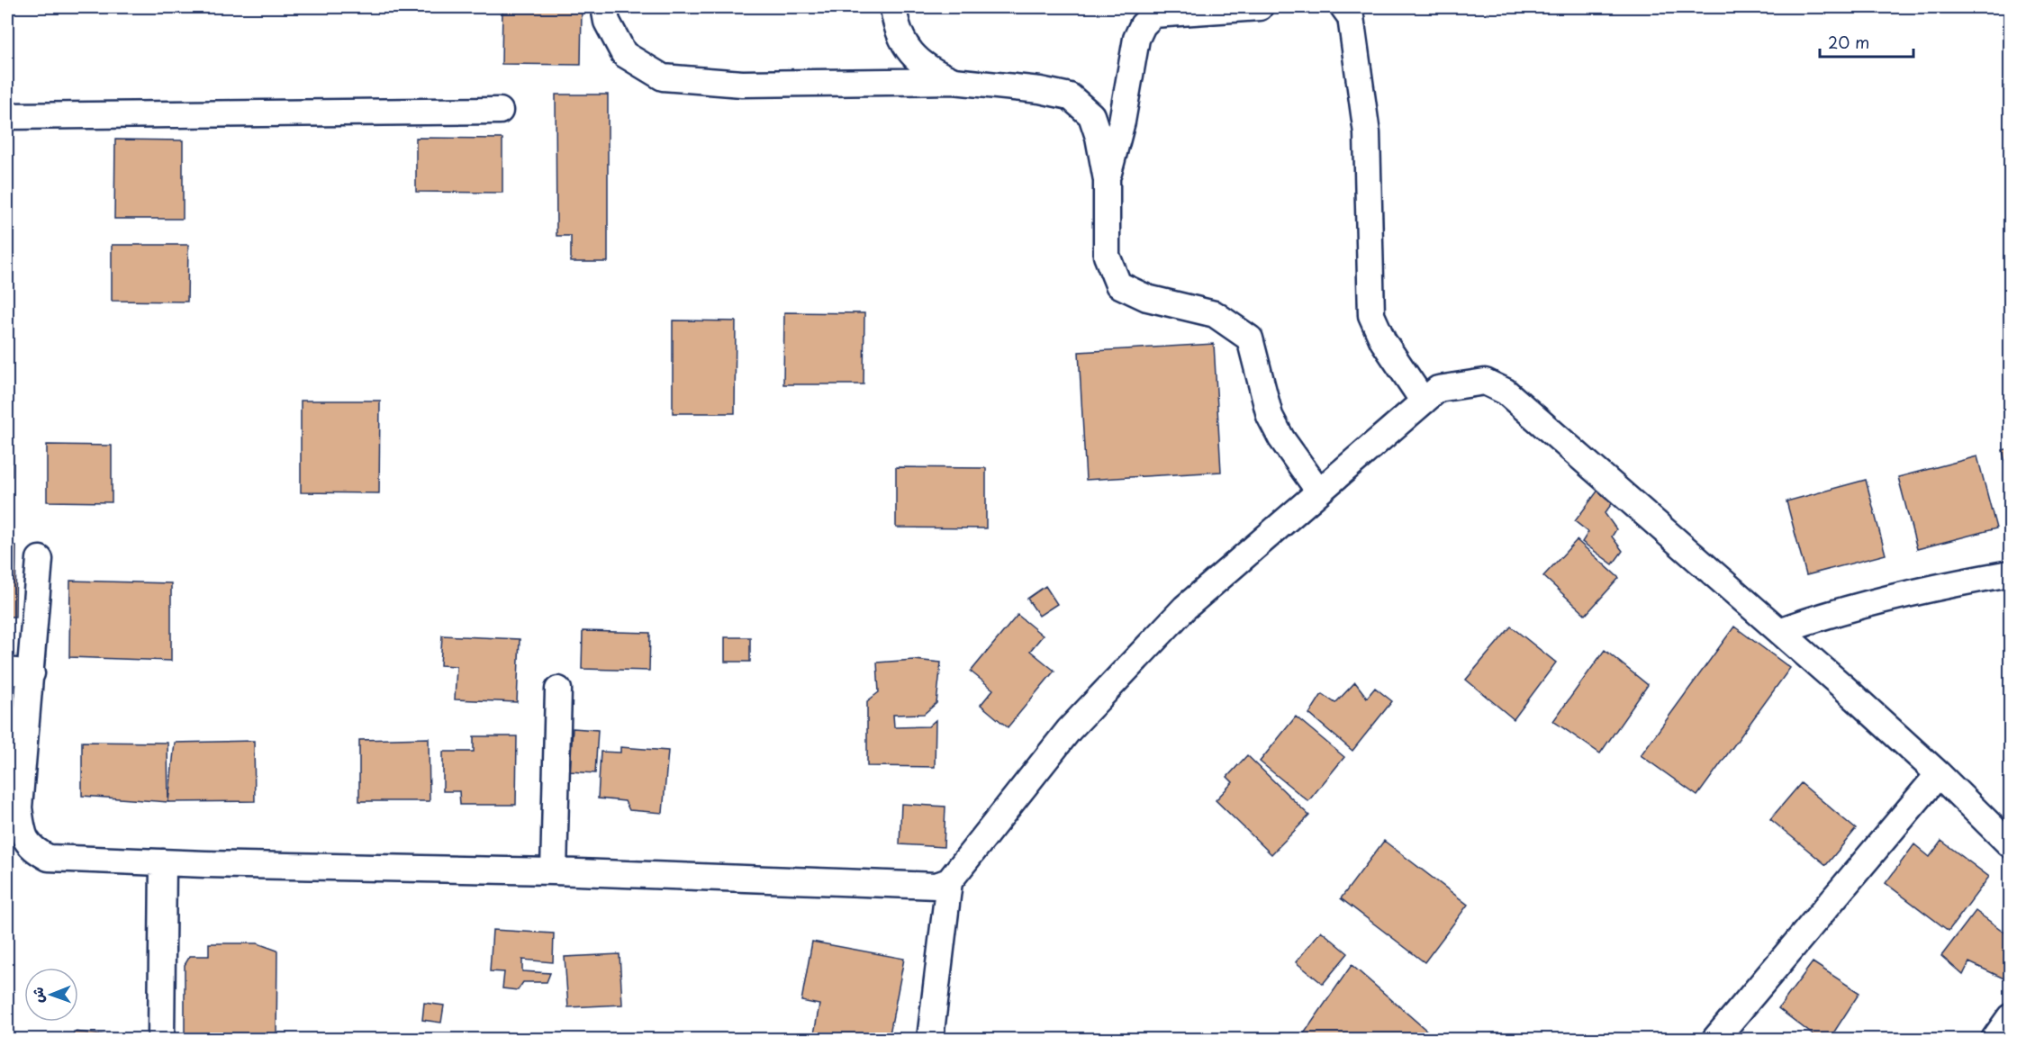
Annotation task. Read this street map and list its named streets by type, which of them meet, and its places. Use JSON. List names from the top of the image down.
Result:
{
  "scale_bar": "20 m",
  "north": "left"
}
